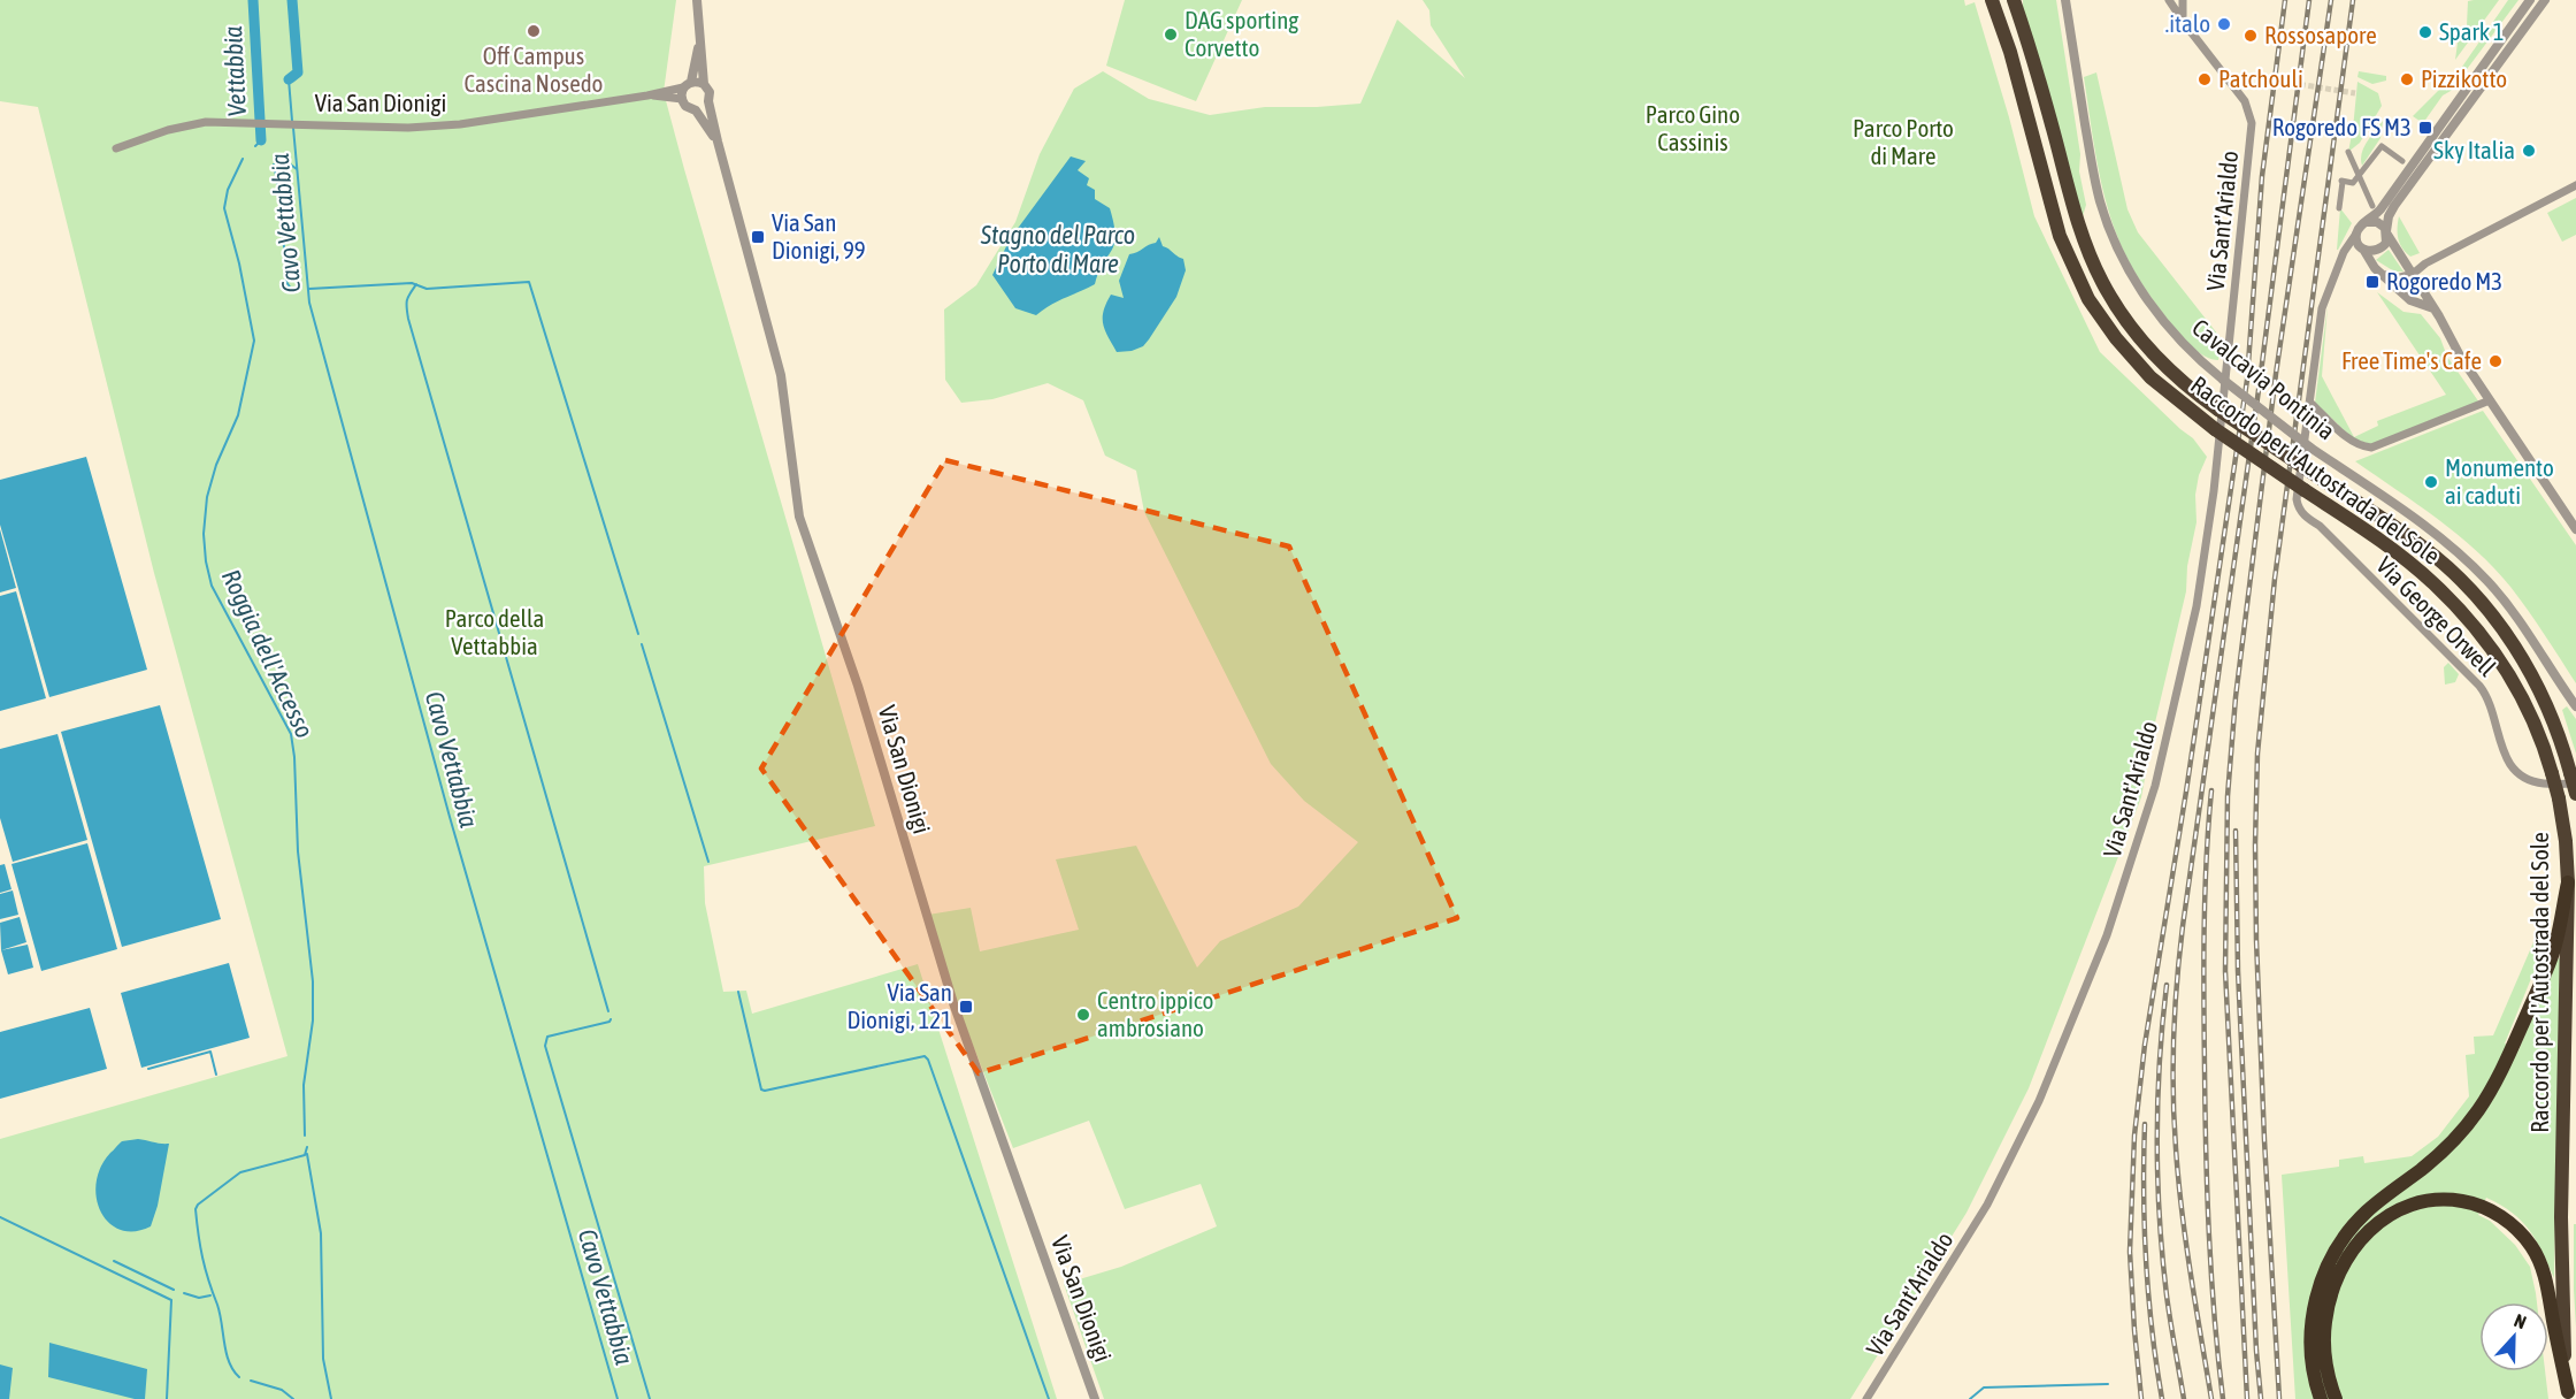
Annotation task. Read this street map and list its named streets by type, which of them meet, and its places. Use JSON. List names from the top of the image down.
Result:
{
  "streets": {
    "highway": ["Raccordo per l'Autostrada del Sole"],
    "street": [
      "Via San Dionigi",
      "Via Sant'Arialdo",
      "Cavalcavia Pontinia",
      "Via George Orwell"
    ]
  },
  "crossings": [
    ["Raccordo per l'Autostrada del Sole", "Via George Orwell"]
  ],
  "water": [
    "Vettabbia",
    "Cavo Vettabbia",
    "Stagno del Parco Porto di Mare",
    "Roggia dell'Accesso"
  ],
  "parks": ["Parco Gino Cassinis", "Parco Porto di Mare", "Parco della Vettabbia"],
  "places": {
    "other": [
      ".italo",
      "Off Campus Cascina Nosedo",
      "Spark 1",
      "DAG sporting Corvetto",
      "Rossosapore",
      "Patchouli",
      "Pizzikotto",
      "Sky Italia",
      "Free Time's Cafe",
      "Monumento ai caduti",
      "Centro ippico ambrosiano"
    ],
    "transit": [
      "Rogoredo FS M3",
      "Via San Dionigi, 99",
      "Rogoredo M3",
      "Via San Dionigi, 121"
    ]
  },
  "north": "top"
}
